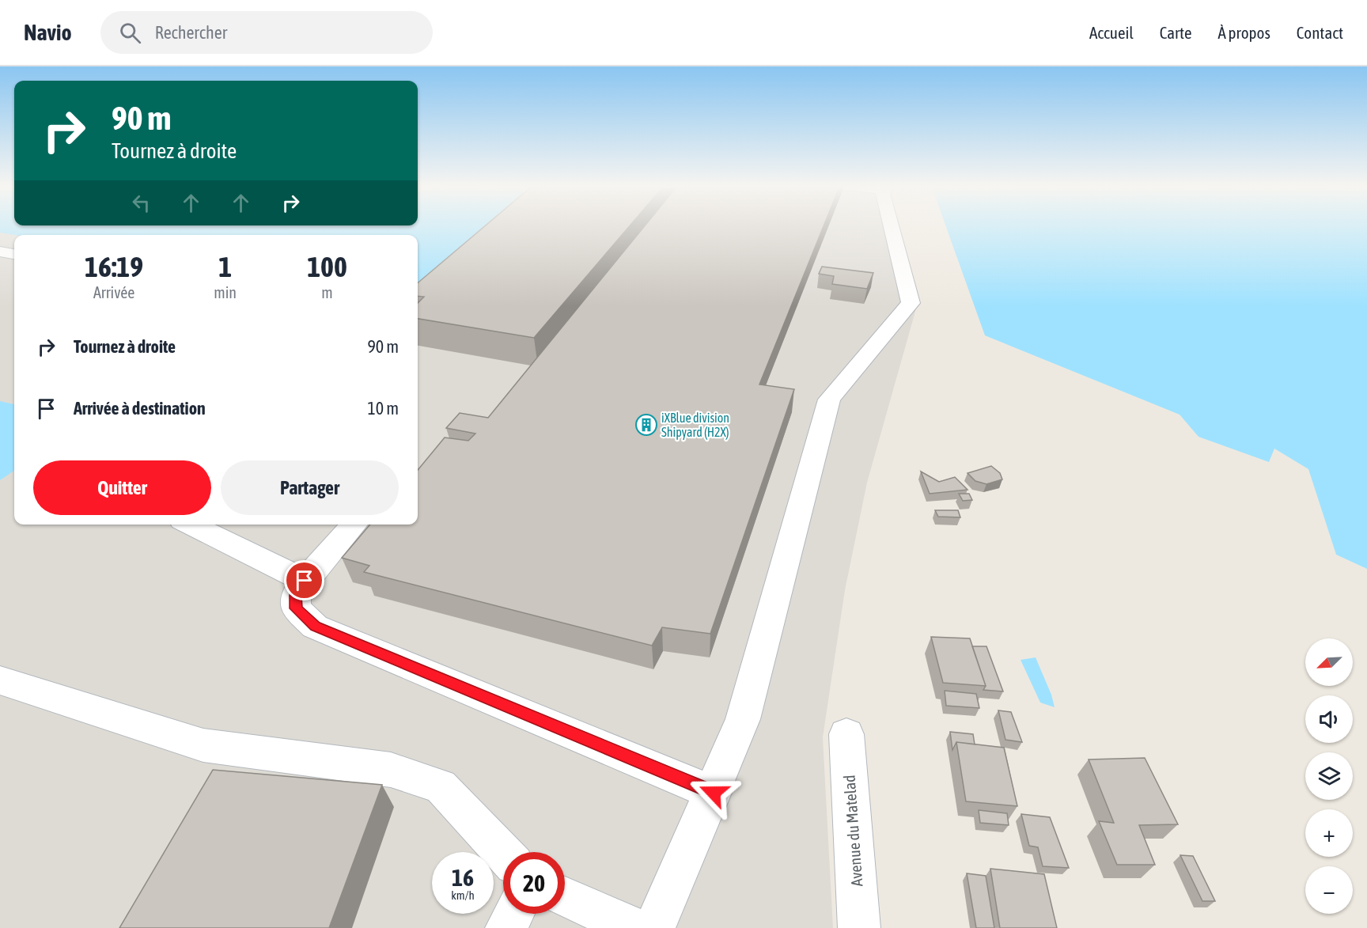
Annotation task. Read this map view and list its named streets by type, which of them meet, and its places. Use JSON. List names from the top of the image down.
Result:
{
  "streets": {
    "street": ["Avenue du Matelad"]
  },
  "places": {
    "building": ["iXBlue division Shipyard (H2X)"]
  },
  "north": "bottom left",
  "page": {
    "header": "Navio",
    "search": "Rechercher",
    "nav": [
      "Accueil",
      "Carte",
      "À propos",
      "Contact"
    ],
    "turn": ["90 m", "Tournez à droite"],
    "eta": [
      "16:19",
      "Arrivée",
      "1",
      "min",
      "100",
      "m"
    ],
    "list": [
      {
        "name": "Tournez à droite",
        "value": "90 m"
      },
      {
        "name": "Arrivée à destination",
        "value": "10 m"
      }
    ],
    "buttons": ["Quitter", "Partager"],
    "map_buttons": ["+", "−"],
    "speed": "16 km/h",
    "limit": "20"
  }
}
